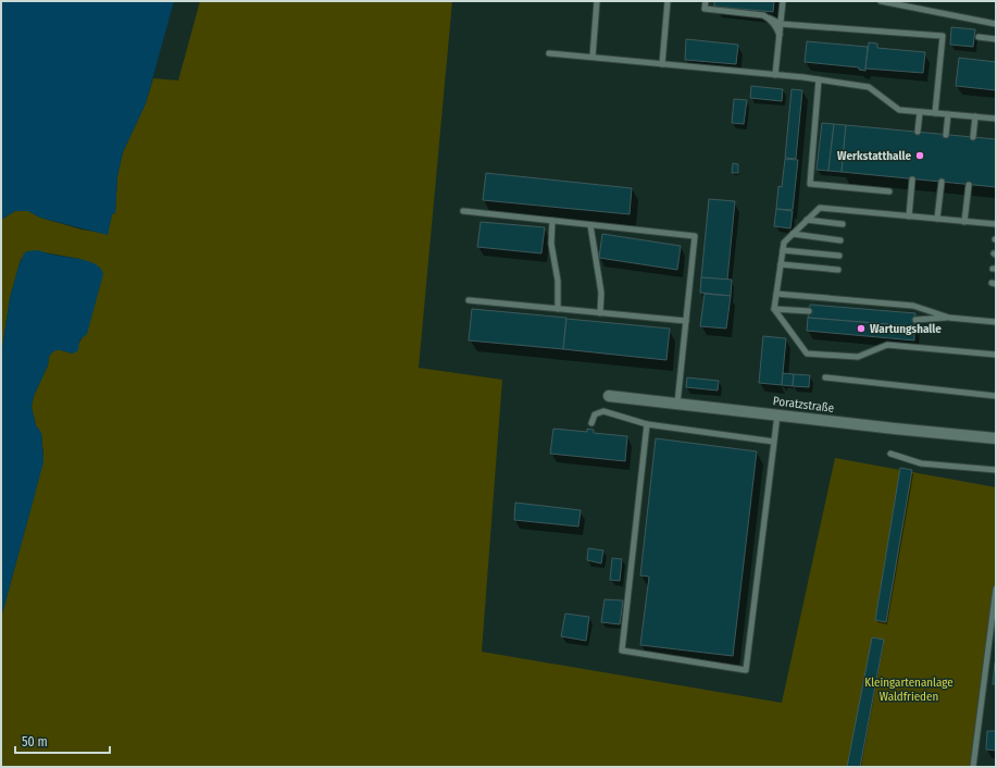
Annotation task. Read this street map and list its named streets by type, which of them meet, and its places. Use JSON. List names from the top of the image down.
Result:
{
  "streets": {
    "street": ["Poratzstraße"]
  },
  "parks": ["Kleingartenanlage Waldfrieden"],
  "places": ["Werkstatthalle", "Wartungshalle"],
  "scale_bar": "50 m"
}
